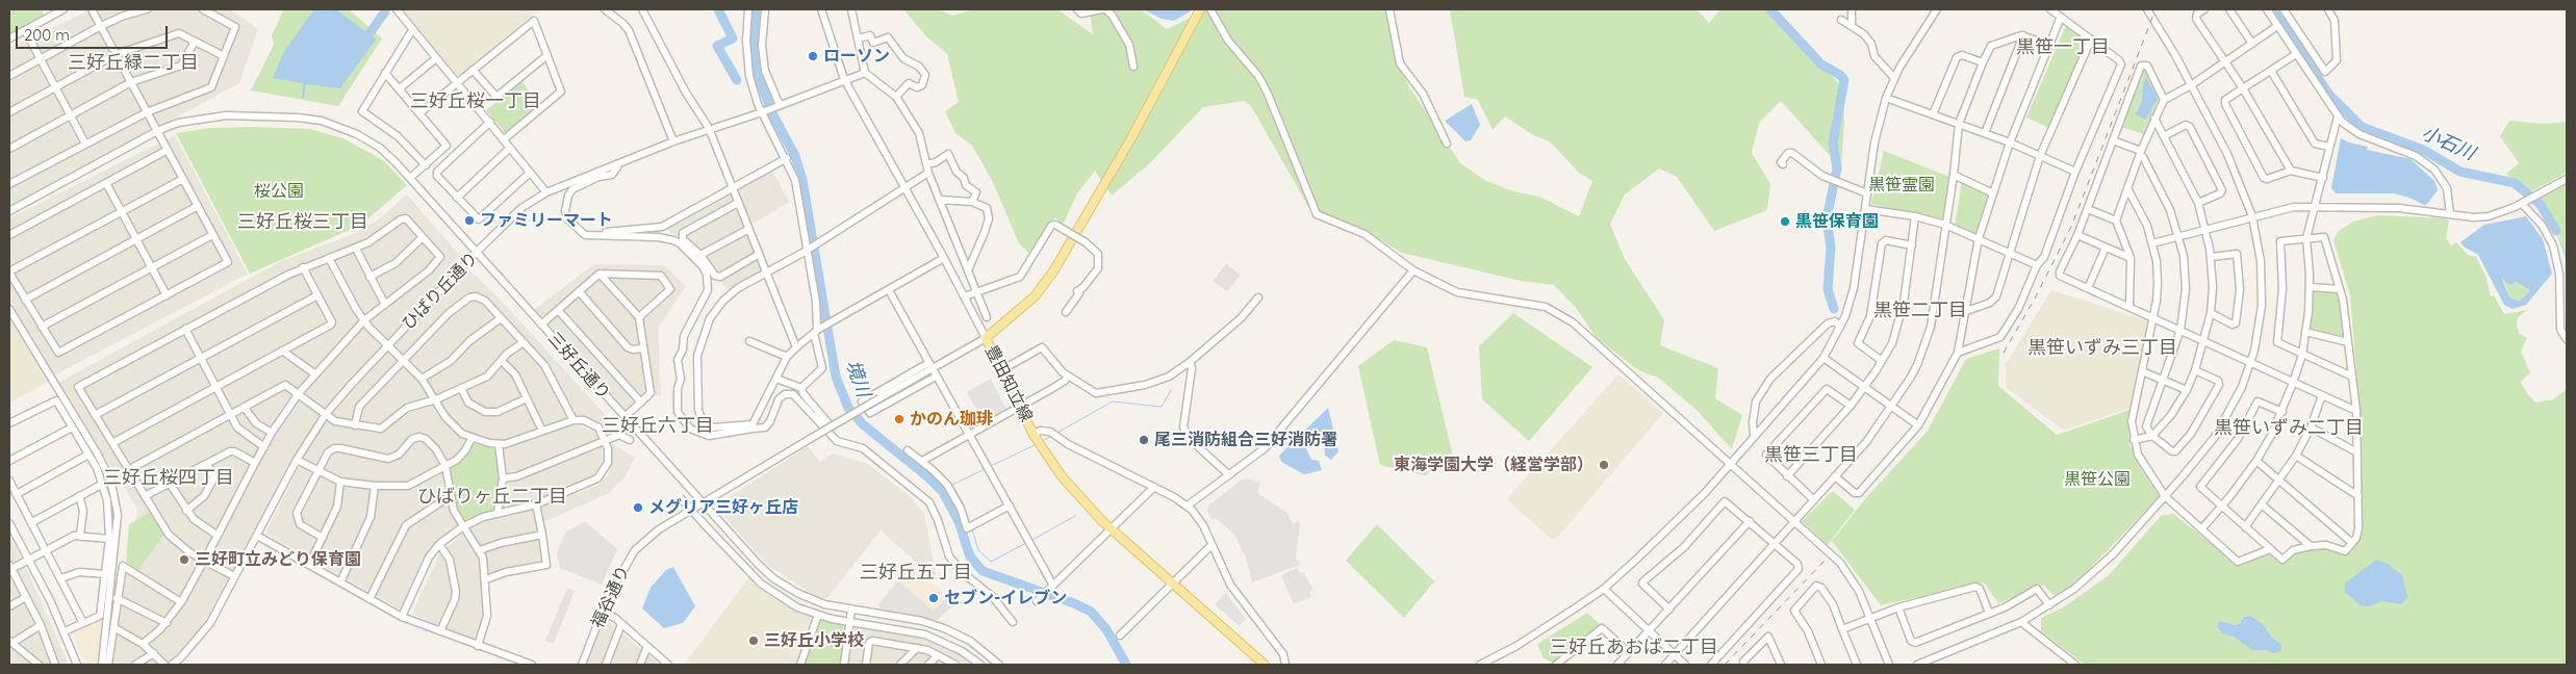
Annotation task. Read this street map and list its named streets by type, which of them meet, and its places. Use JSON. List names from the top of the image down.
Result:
{
  "streets": {
    "main road": ["豊田知立線"],
    "street": ["ひばり丘通り", "三好丘通り", "福谷通り"]
  },
  "crossings": [
    ["ひばり丘通り", "三好丘通り"],
    ["三好丘通り", "福谷通り"]
  ],
  "districts": [
    "黒笹一丁目",
    "三好丘緑二丁目",
    "三好丘桜一丁目",
    "三好丘桜三丁目",
    "黒笹二丁目",
    "黒笹いずみ三丁目",
    "三好丘六丁目",
    "黒笹いずみ二丁目",
    "黒笹三丁目",
    "三好丘桜四丁目",
    "ひばりヶ丘二丁目",
    "三好丘五丁目",
    "三好丘あおば二丁目"
  ],
  "water": ["小石川", "境川"],
  "parks": ["黒笹霊園", "桜公園", "黒笹公園"],
  "places": [
    "ローソン",
    "ファミリーマート",
    "黒笹保育園",
    "かのん珈琲",
    "尾三消防組合三好消防署",
    "東海学園大学（経営学部）",
    "メグリア三好ヶ丘店",
    "三好町立みどり保育園",
    "セブン-イレブン",
    "三好丘小学校"
  ],
  "scale_bar": "200 m"
}
